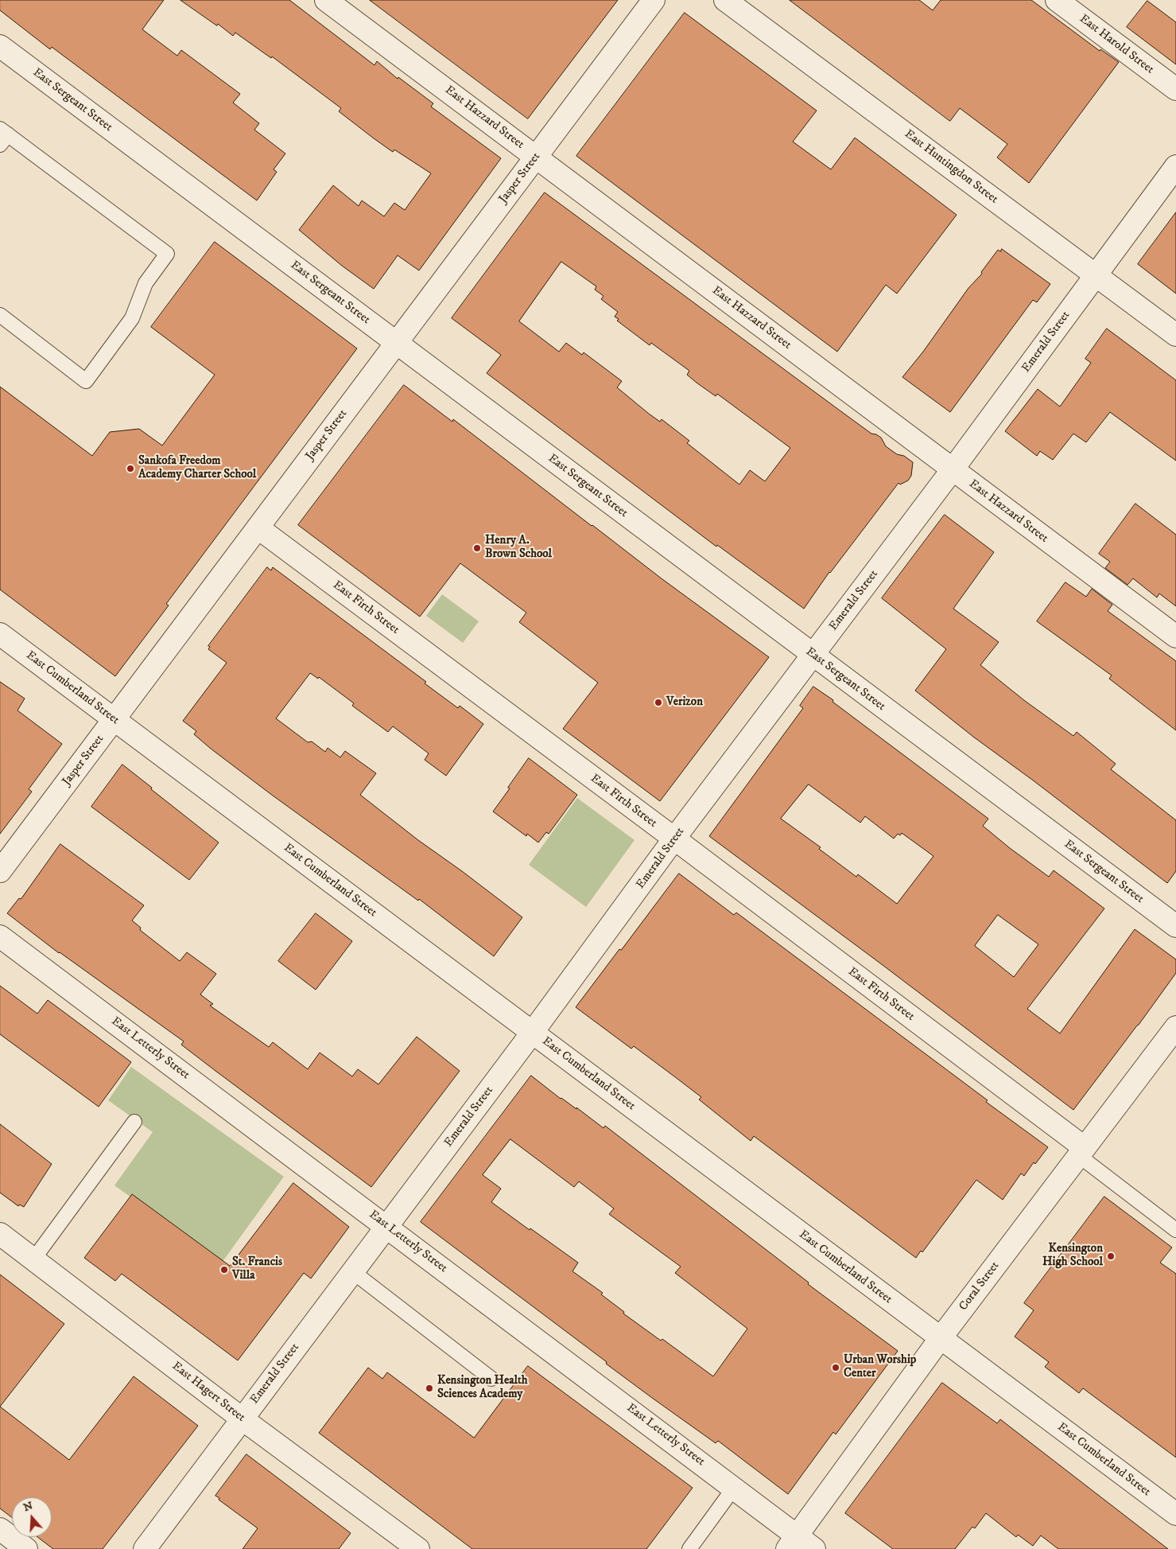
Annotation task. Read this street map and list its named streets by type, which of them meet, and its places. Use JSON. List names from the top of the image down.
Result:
{
  "streets": {
    "street": [
      "East Harold Street",
      "East Sergeant Street",
      "East Hazzard Street",
      "East Huntingdon Street",
      "Jasper Street",
      "Emerald Street",
      "East Firth Street",
      "East Cumberland Street",
      "East Letterly Street",
      "Coral Street",
      "East Hagert Street"
    ]
  },
  "crossings": [
    ["East Sergeant Street", "Jasper Street"],
    ["East Sergeant Street", "Emerald Street"],
    ["East Hazzard Street", "Jasper Street"],
    ["East Hazzard Street", "Emerald Street"],
    ["East Huntingdon Street", "Emerald Street"],
    ["Jasper Street", "East Firth Street"],
    ["Jasper Street", "East Cumberland Street"],
    ["Emerald Street", "East Firth Street"],
    ["Emerald Street", "East Cumberland Street"],
    ["Emerald Street", "East Letterly Street"],
    ["Emerald Street", "East Hagert Street"],
    ["East Firth Street", "Coral Street"],
    ["East Cumberland Street", "Coral Street"],
    ["East Letterly Street", "Coral Street"]
  ],
  "places": [
    "Sankofa Freedom Academy Charter School",
    "Henry A. Brown School",
    "Verizon",
    "Kensington High School",
    "St. Francis Villa",
    "Urban Worship Center",
    "Kensington Health Sciences Academy"
  ],
  "north": "top"
}
